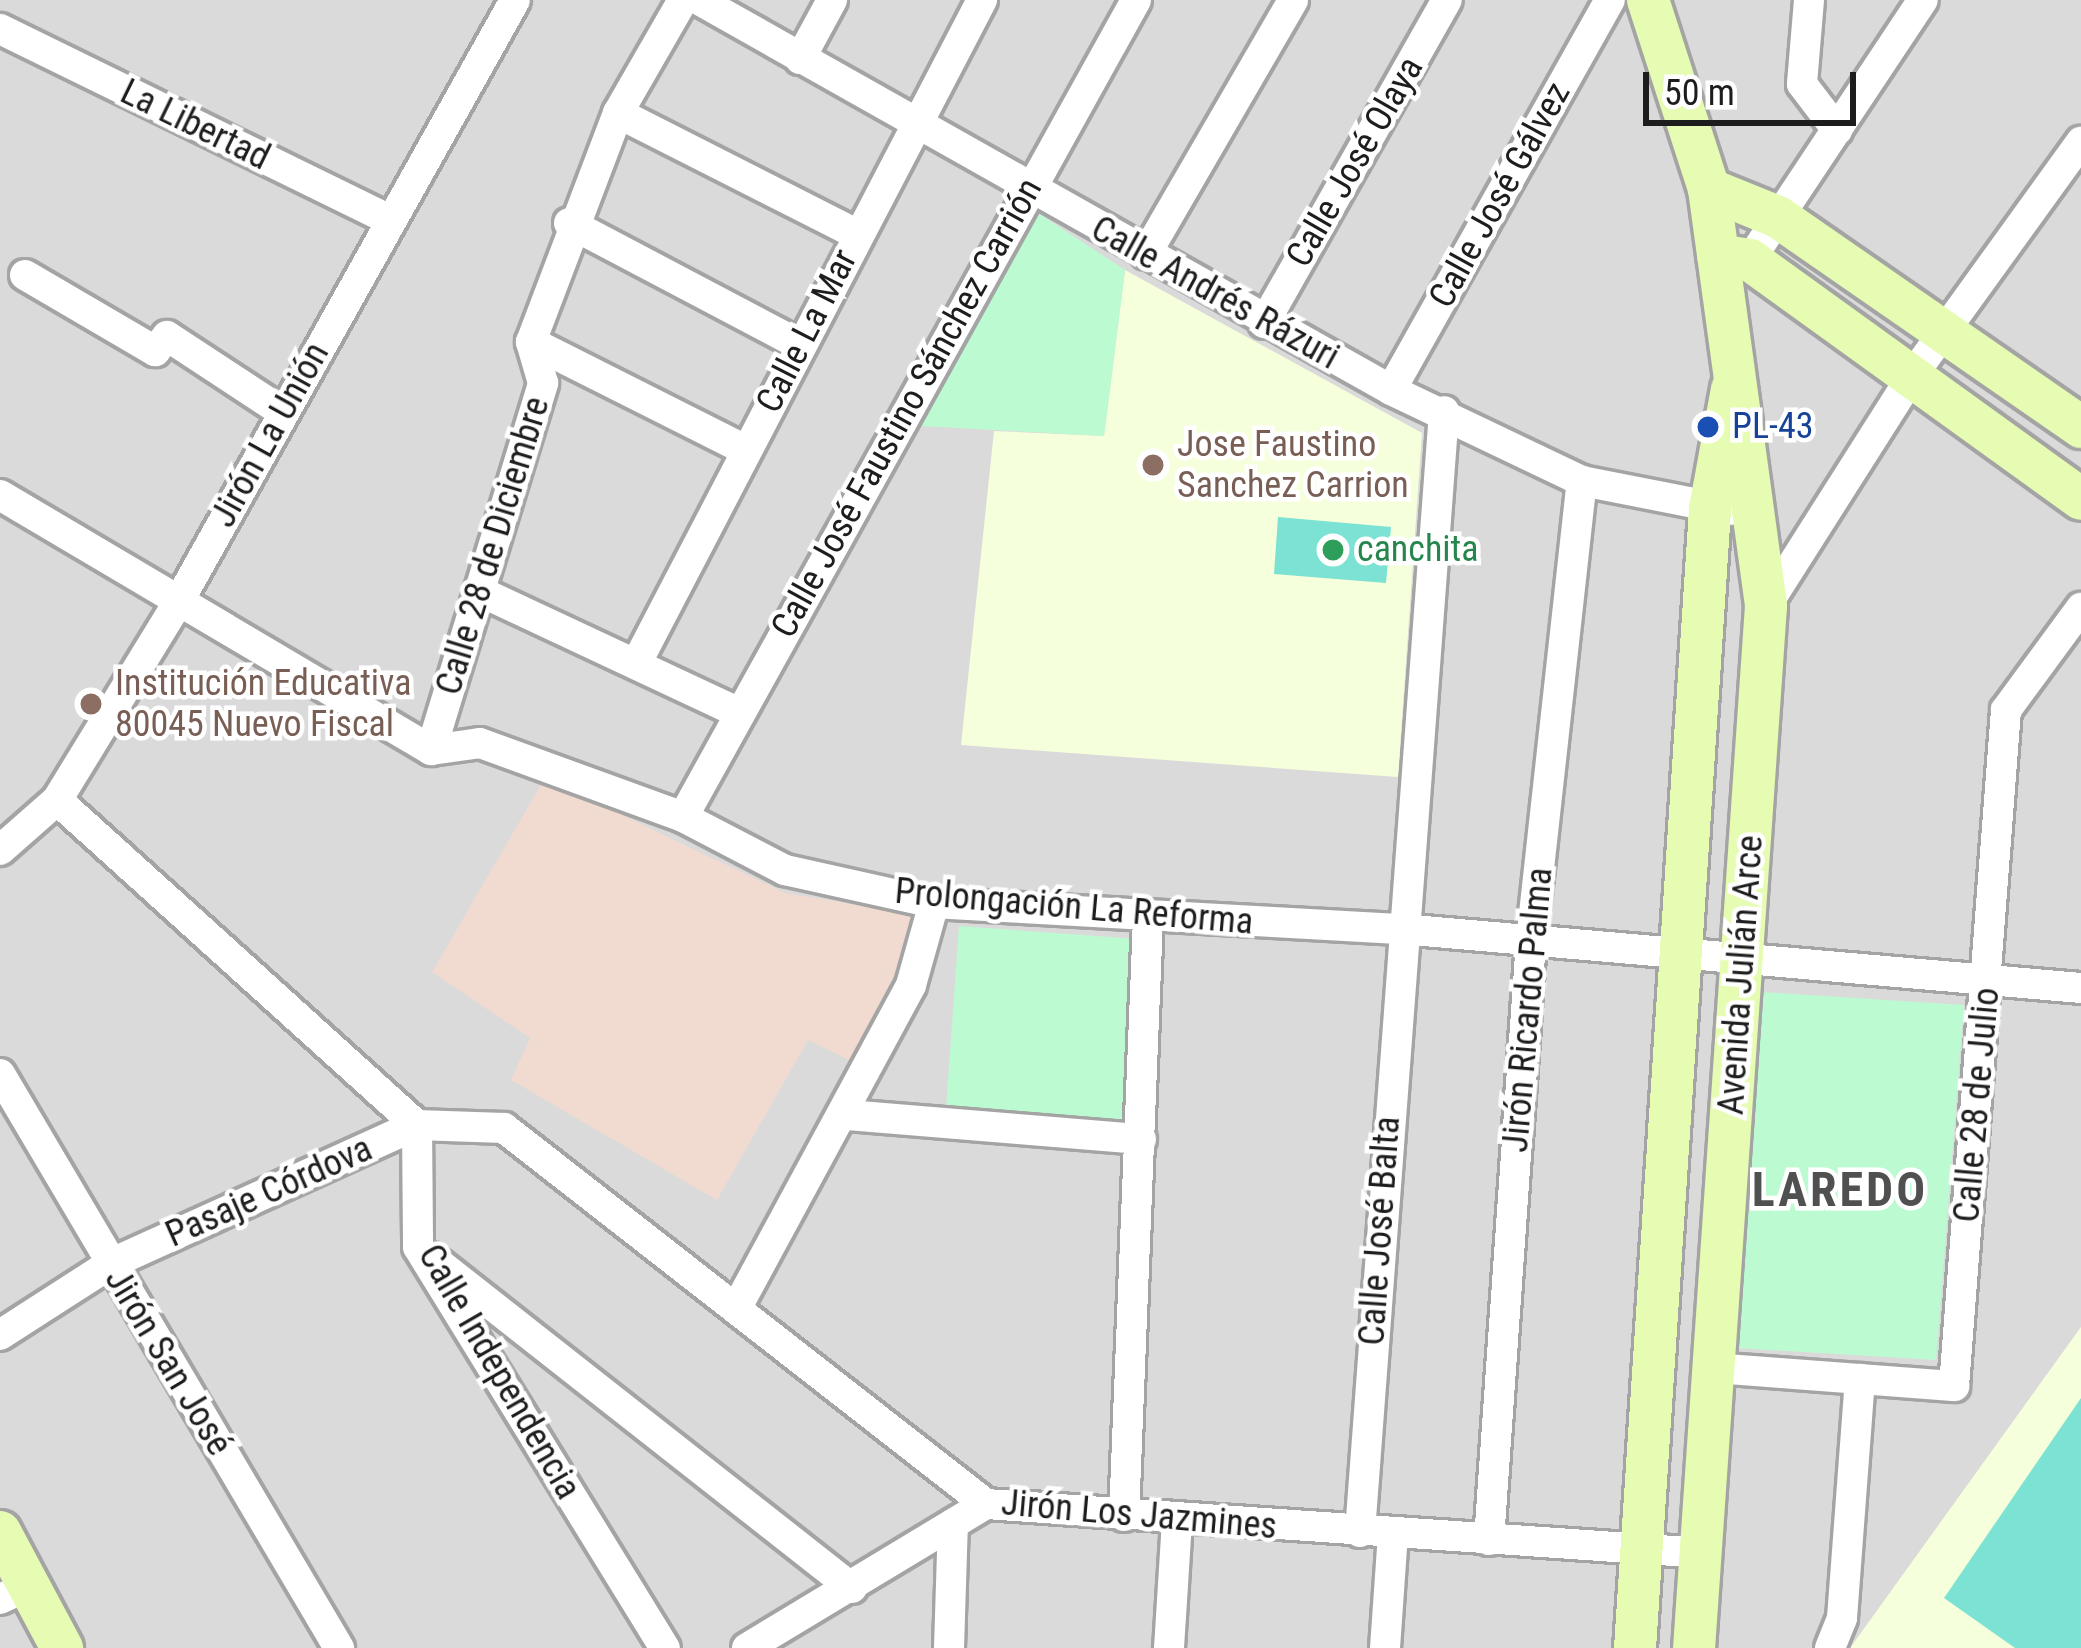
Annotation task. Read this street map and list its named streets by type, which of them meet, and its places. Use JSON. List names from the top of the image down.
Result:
{
  "streets": {
    "main road": ["Avenida Julián Arce"],
    "street": [
      "La Libertad",
      "Calle José Olaya",
      "Calle José Gálvez",
      "Calle Andrés Rázuri",
      "Calle La Mar",
      "Calle José Faustino Sánchez Carrión",
      "Jirón La Unión",
      "Calle 28 de Diciembre",
      "Prolongación La Reforma",
      "Jirón Ricardo Palma",
      "Calle 28 de Julio",
      "Pasaje Córdova",
      "Calle José Balta",
      "Jirón San José",
      "Calle Independencia",
      "Jirón Los Jazmines"
    ]
  },
  "crossings": [
    ["La Libertad", "Jirón La Unión"],
    ["Calle José Olaya", "Calle Andrés Rázuri"],
    ["Calle José Gálvez", "Calle Andrés Rázuri"],
    ["Calle Andrés Rázuri", "Calle La Mar"],
    ["Calle Andrés Rázuri", "Calle José Faustino Sánchez Carrión"],
    ["Calle Andrés Rázuri", "Avenida Julián Arce"],
    ["Calle Andrés Rázuri", "Jirón Ricardo Palma"],
    ["Calle Andrés Rázuri", "Calle José Balta"],
    ["Calle José Faustino Sánchez Carrión", "Prolongación La Reforma"],
    ["Calle 28 de Diciembre", "Prolongación La Reforma"],
    ["Prolongación La Reforma", "Avenida Julián Arce"],
    ["Prolongación La Reforma", "Jirón Ricardo Palma"],
    ["Prolongación La Reforma", "Calle 28 de Julio"],
    ["Prolongación La Reforma", "Calle José Balta"],
    ["Avenida Julián Arce", "Calle 28 de Julio"],
    ["Avenida Julián Arce", "Jirón Los Jazmines"],
    ["Jirón Ricardo Palma", "Jirón Los Jazmines"],
    ["Pasaje Córdova", "Jirón San José"],
    ["Pasaje Córdova", "Calle Independencia"],
    ["Pasaje Córdova", "Jirón Los Jazmines"],
    ["Calle José Balta", "Jirón Los Jazmines"],
    ["Calle Independencia", "Jirón Los Jazmines"]
  ],
  "districts": ["LAREDO"],
  "places": [
    "PL-43",
    "Jose Faustino Sanchez Carrion",
    "canchita",
    "Institución Educativa 80045 Nuevo Fiscal"
  ],
  "scale_bar": "50 m"
}
